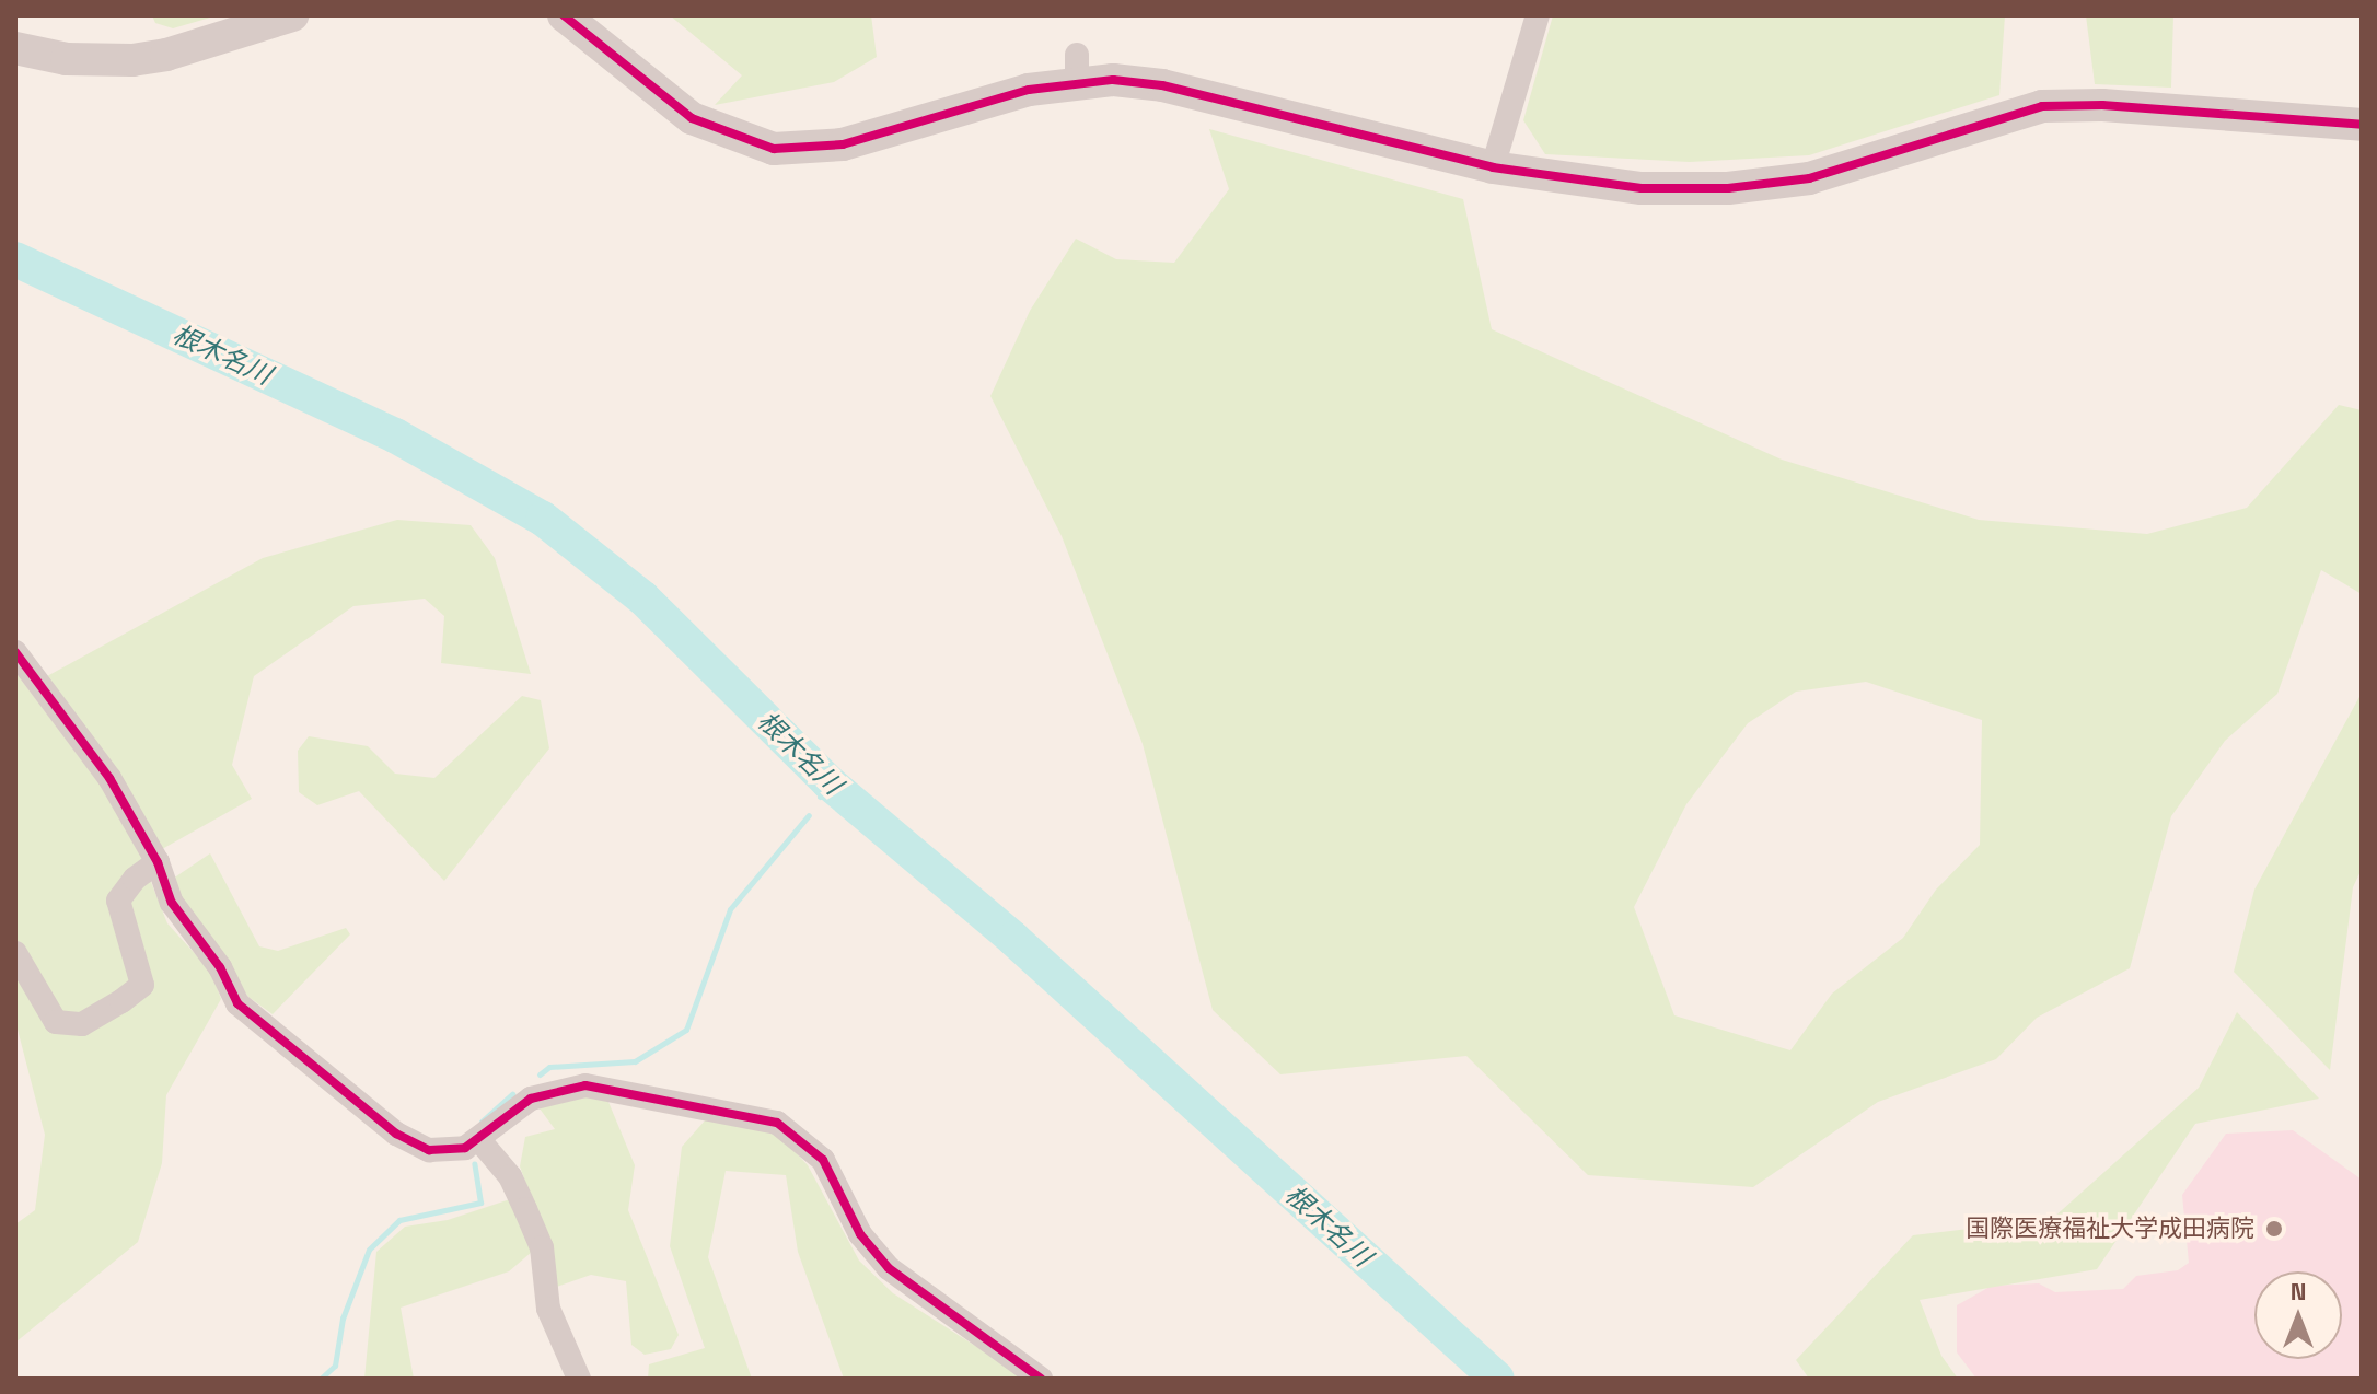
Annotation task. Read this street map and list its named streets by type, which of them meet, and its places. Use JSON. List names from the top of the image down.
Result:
{
  "water": ["根木名川"],
  "places": ["国際医療福祉大学成田病院"],
  "north": "top"
}
